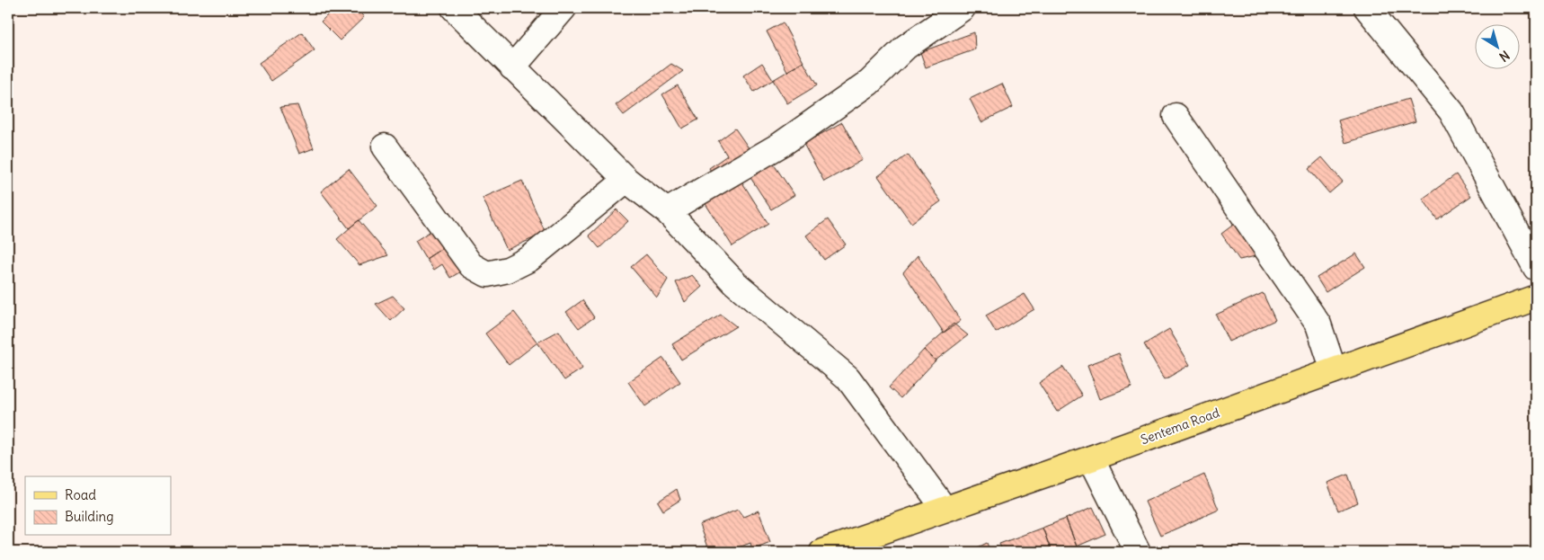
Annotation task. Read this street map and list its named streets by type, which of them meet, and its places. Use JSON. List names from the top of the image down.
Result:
{
  "streets": {
    "main road": ["Sentema Road"]
  },
  "legend": ["Road", "Building"],
  "north": "bottom right"
}
